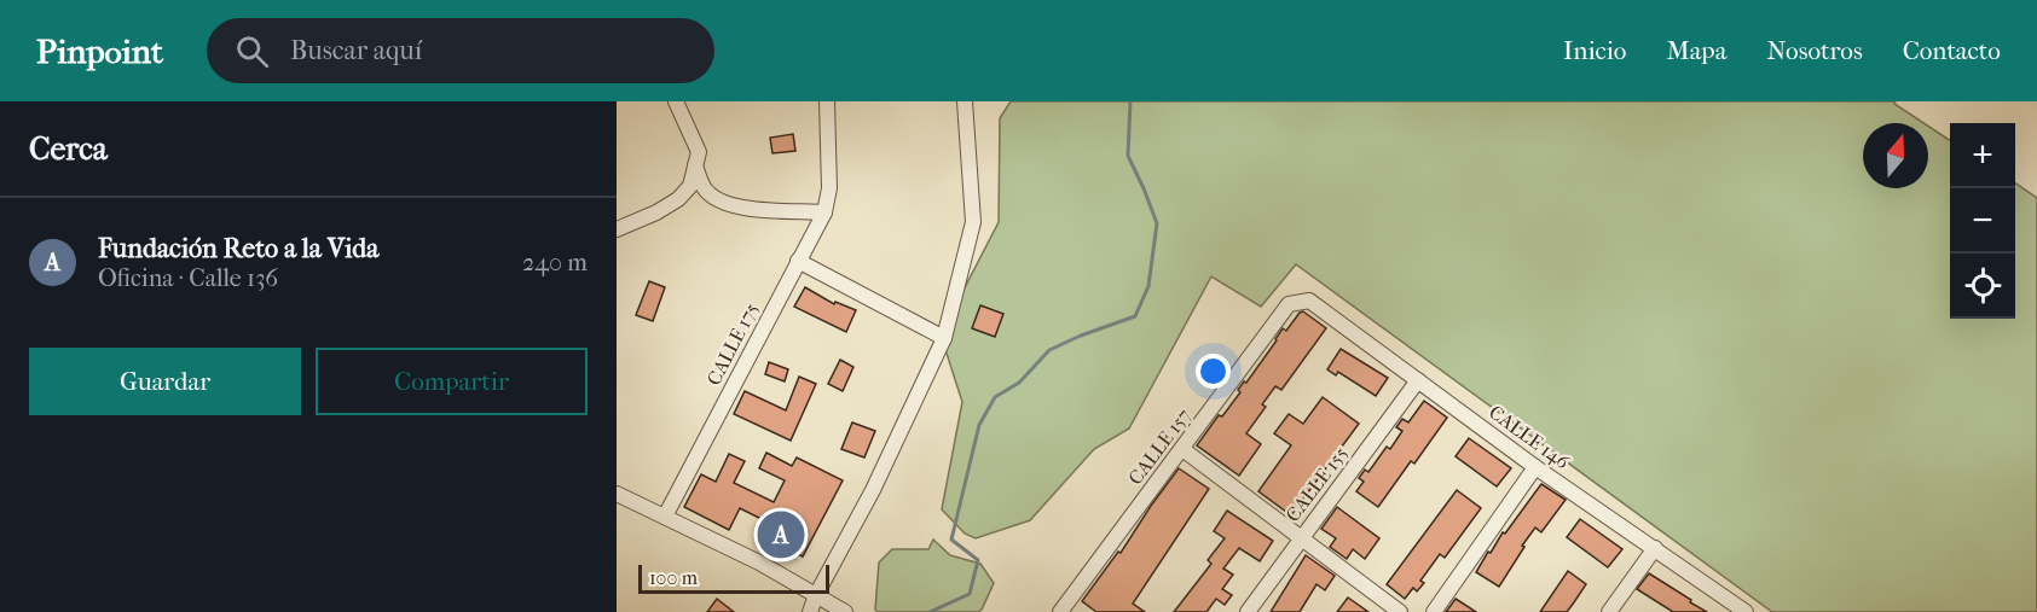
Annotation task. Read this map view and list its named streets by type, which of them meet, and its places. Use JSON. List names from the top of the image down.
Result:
{
  "streets": {
    "street": [
      "CALLE 175",
      "CALLE 146",
      "CALLE 157",
      "CALLE 155"
    ]
  },
  "crossings": [
    ["CALLE 146", "CALLE 157"],
    ["CALLE 146", "CALLE 155"]
  ],
  "scale_bar": "100 m",
  "north": "top",
  "page": {
    "header": "Pinpoint",
    "search": "Buscar aquí",
    "nav": [
      "Inicio",
      "Mapa",
      "Nosotros",
      "Contacto"
    ],
    "heading": "Cerca",
    "map_buttons": ["+", "−"],
    "list": [
      {
        "mark": "A",
        "name": "Fundación Reto a la Vida",
        "note": "Oficina · Calle 136",
        "value": "240 m"
      }
    ],
    "buttons": ["Guardar", "Compartir"],
    "pins": "A",
    "scale": "100 m"
  }
}
